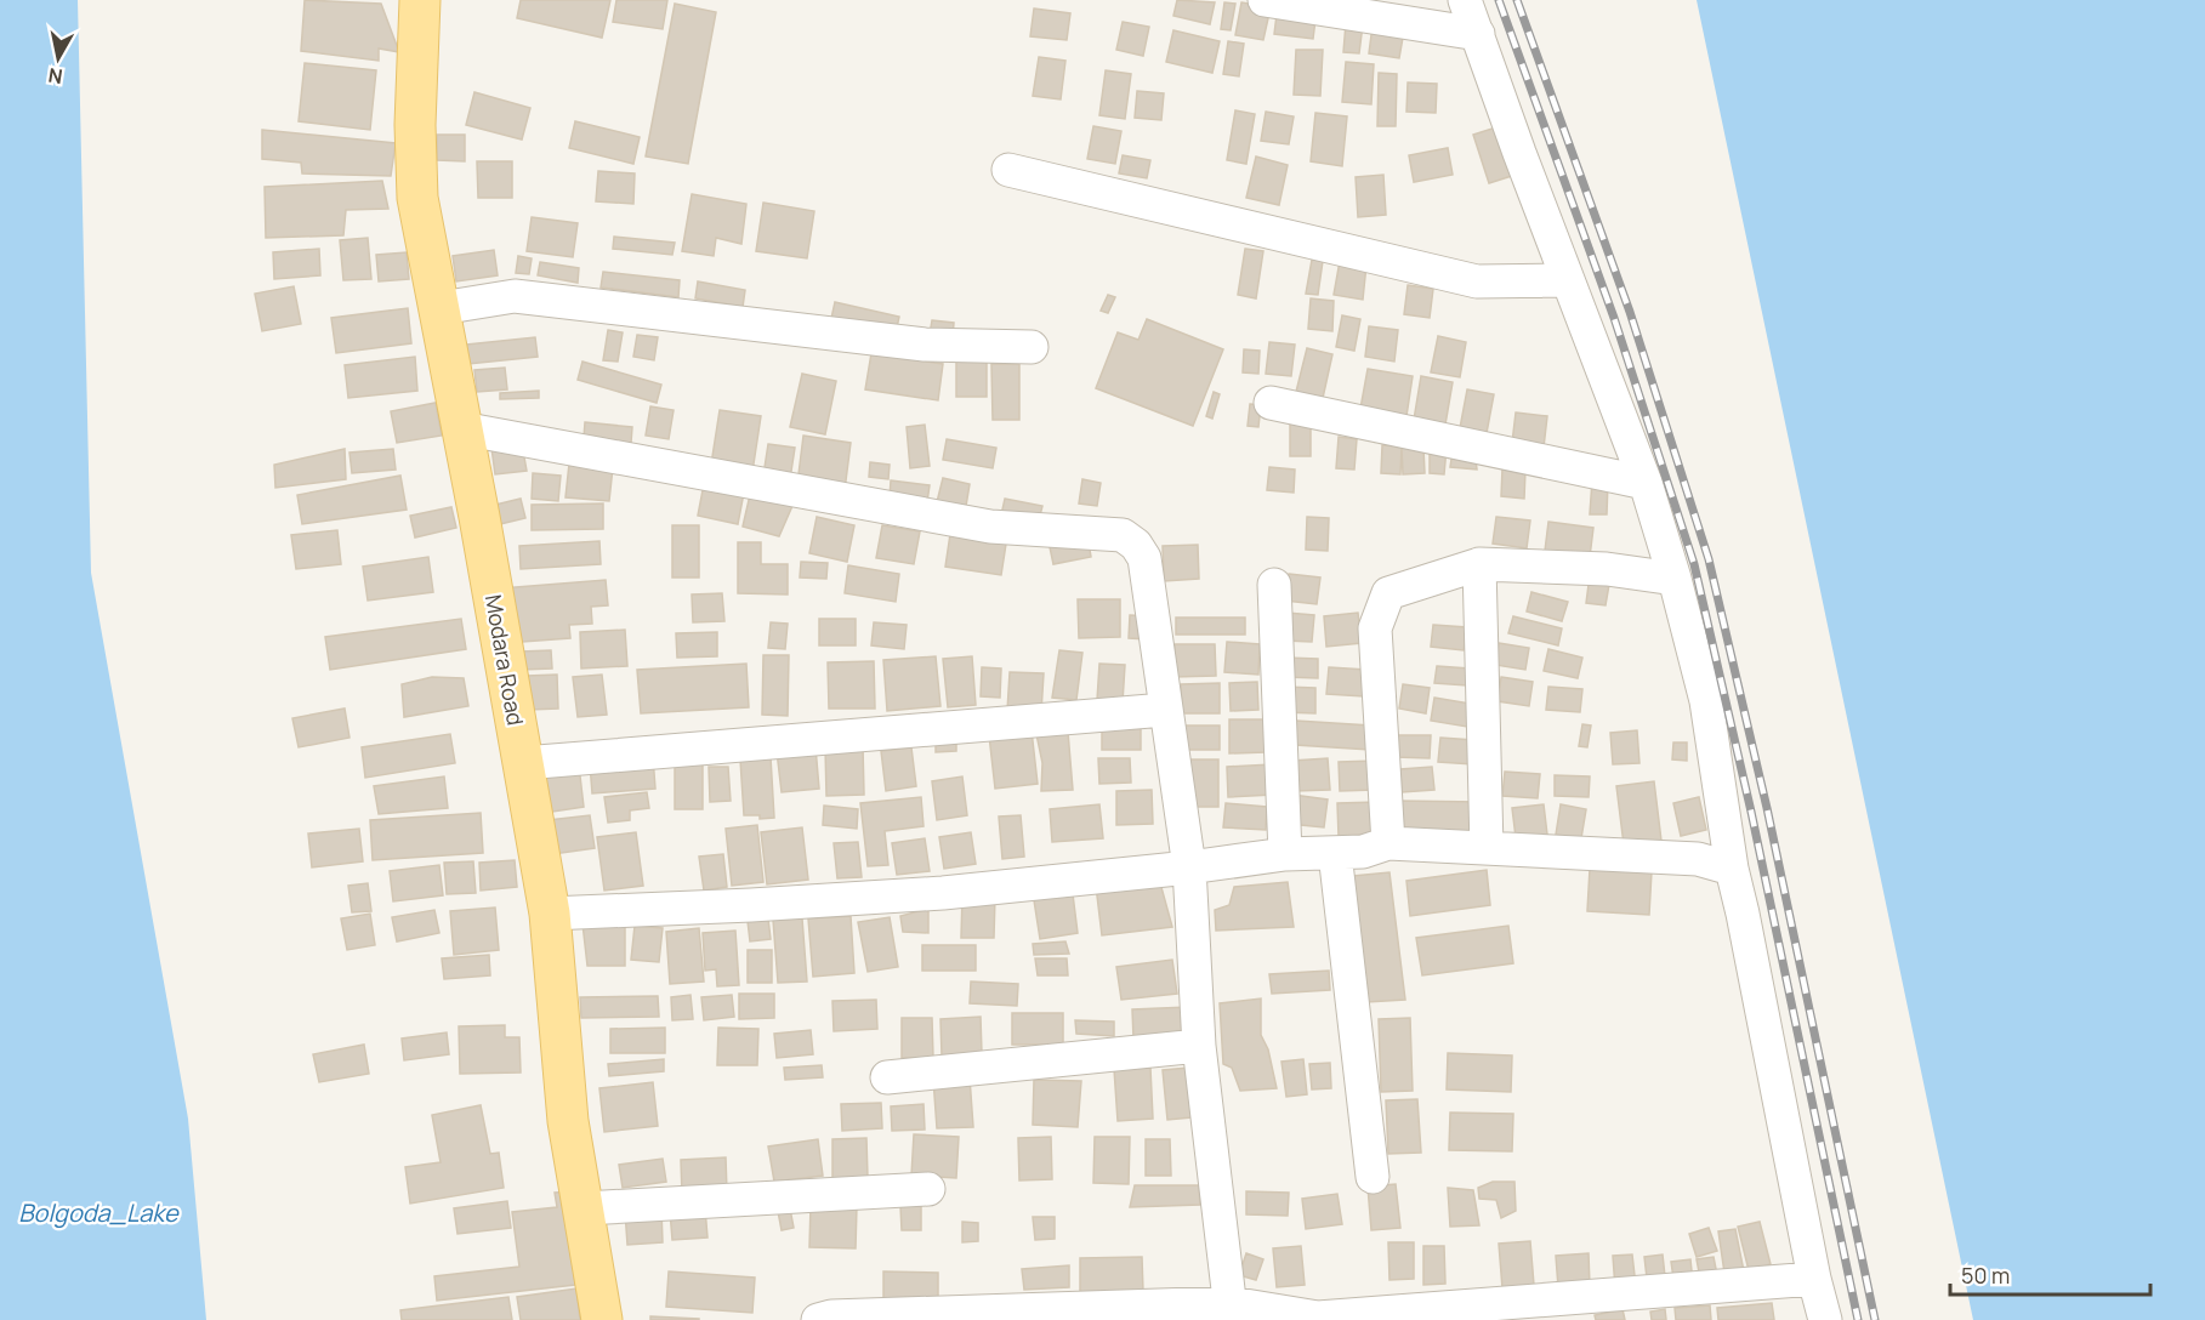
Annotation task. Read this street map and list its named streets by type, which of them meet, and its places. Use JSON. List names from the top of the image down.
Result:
{
  "streets": {
    "main road": ["Modara Road"]
  },
  "water": ["Bolgoda_Lake"],
  "scale_bar": "50 m",
  "north": "bottom"
}
